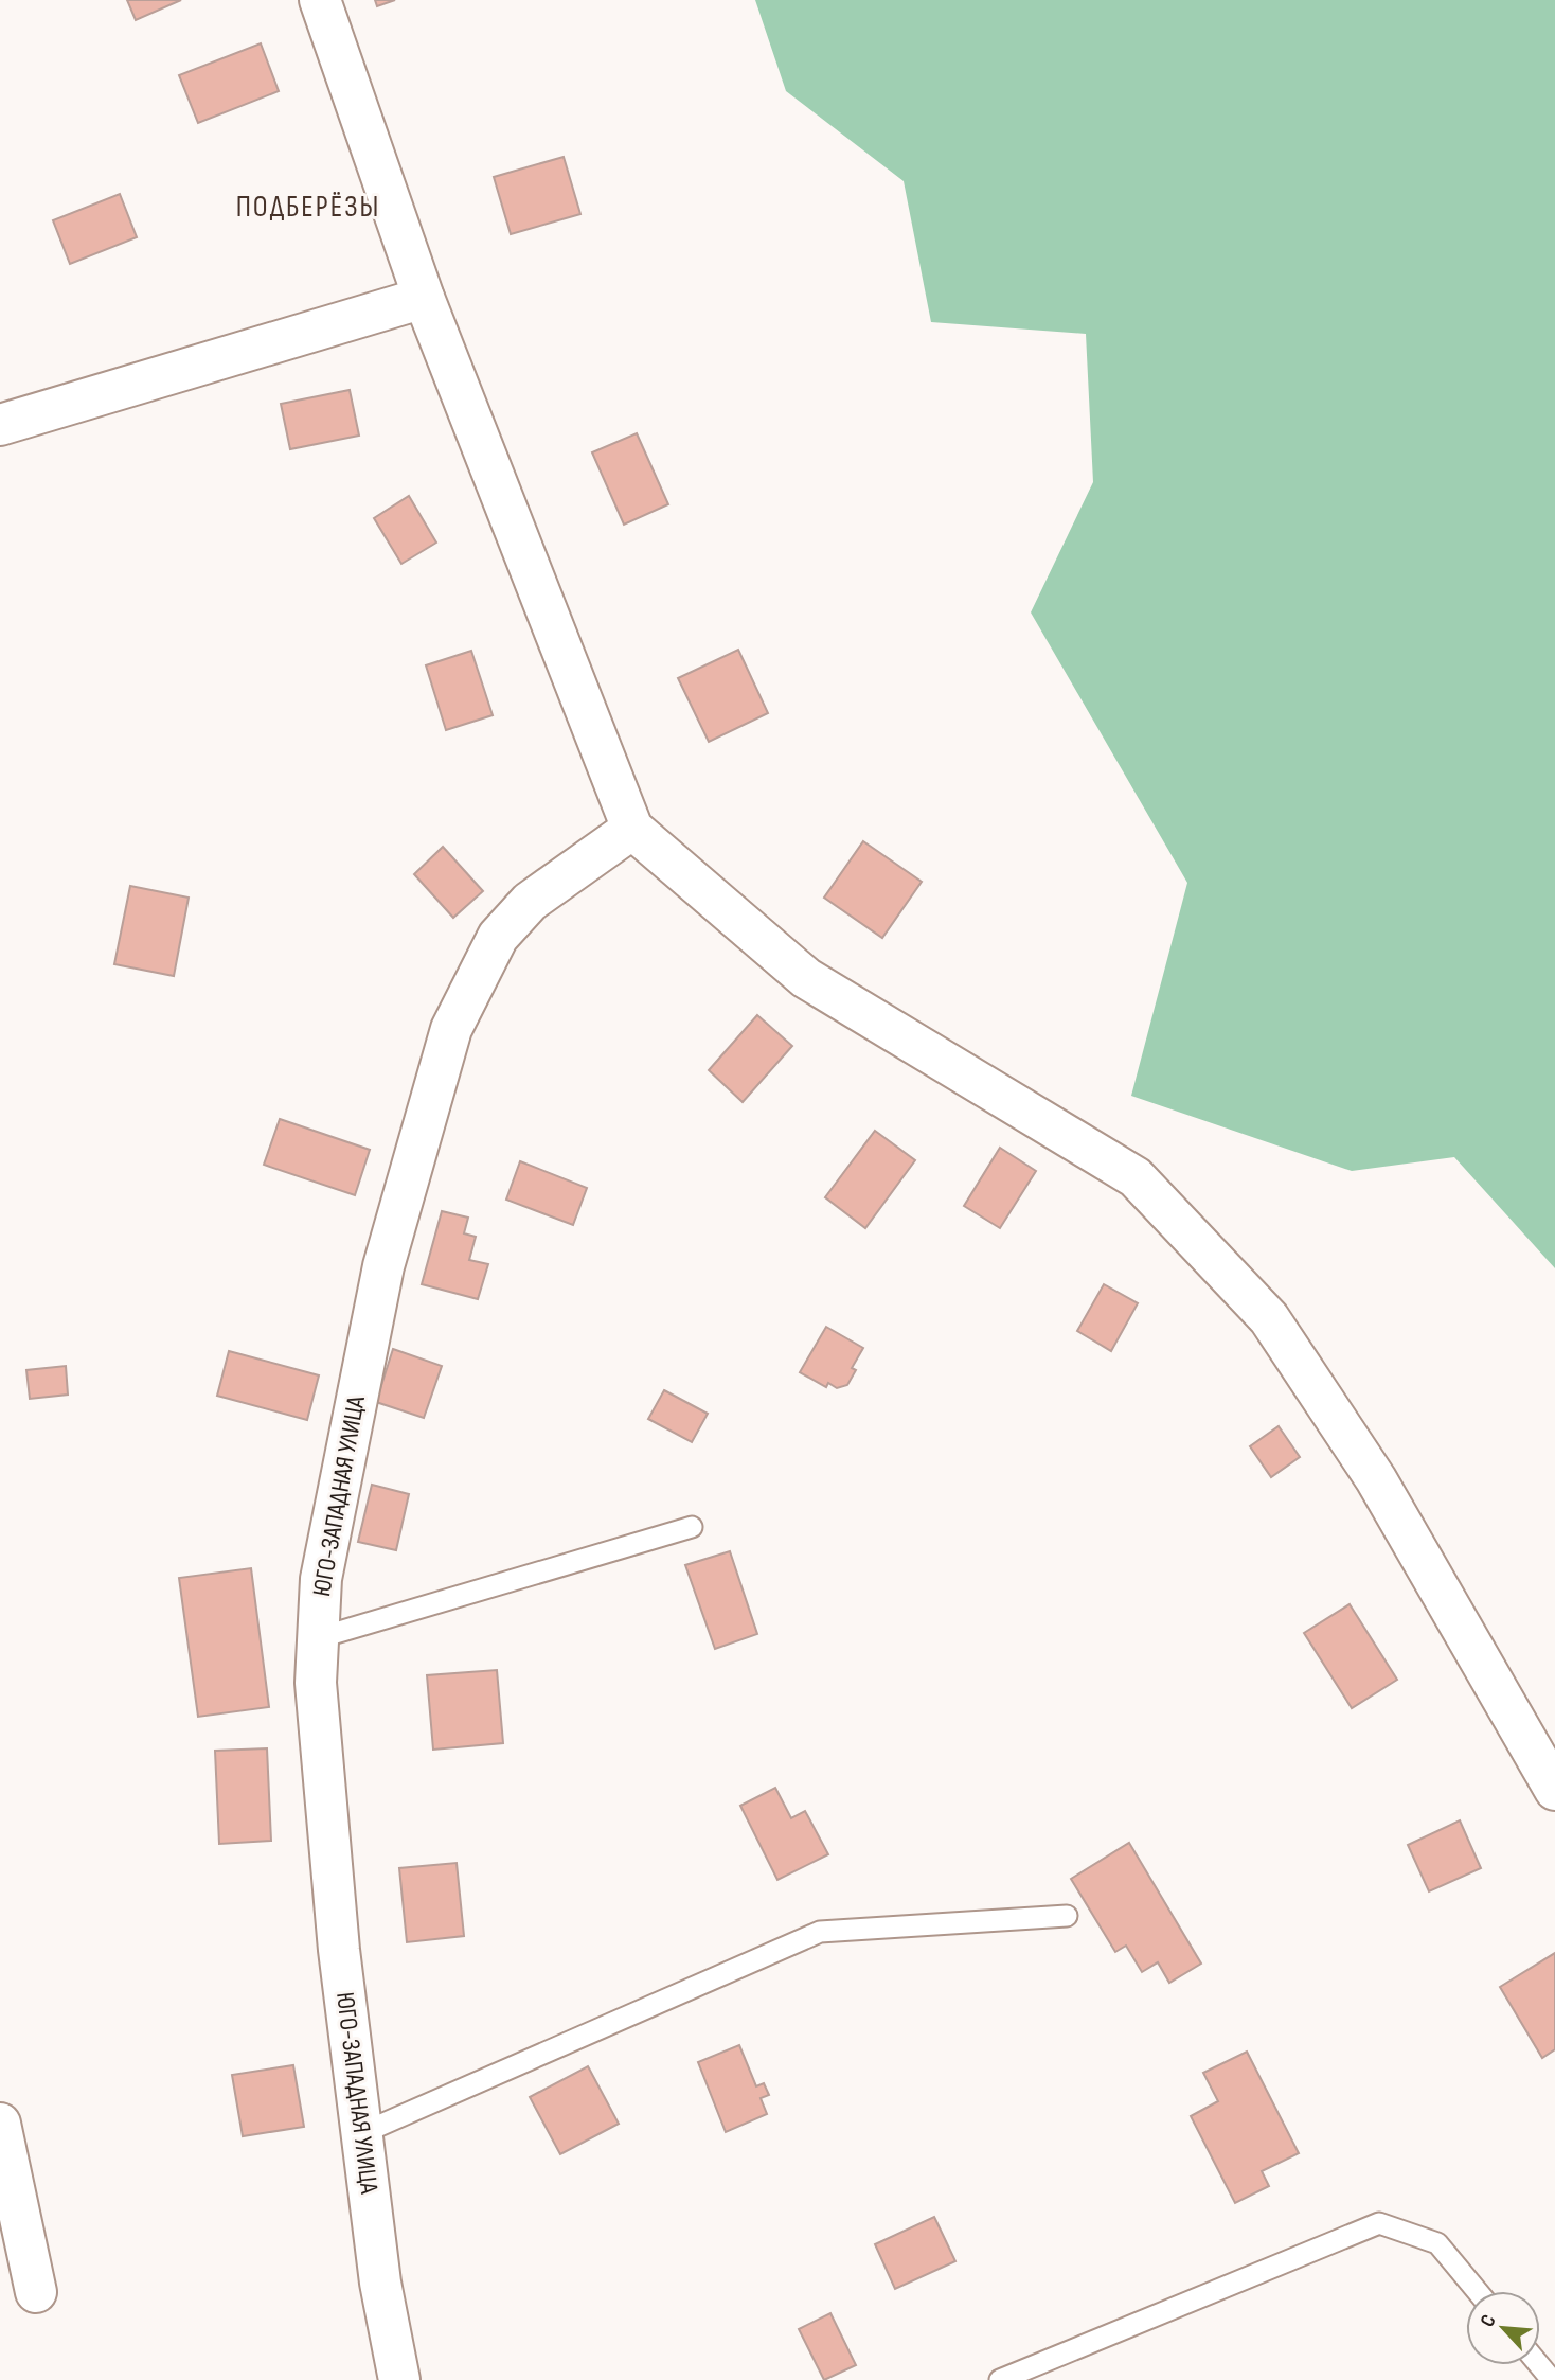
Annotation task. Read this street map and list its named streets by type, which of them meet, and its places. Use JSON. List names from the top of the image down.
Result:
{
  "streets": {
    "street": ["ЮГО-ЗАПАДНАЯ УЛИЦА"]
  },
  "districts": ["ПОДБЕРЁЗЫ"],
  "north": "top left"
}
